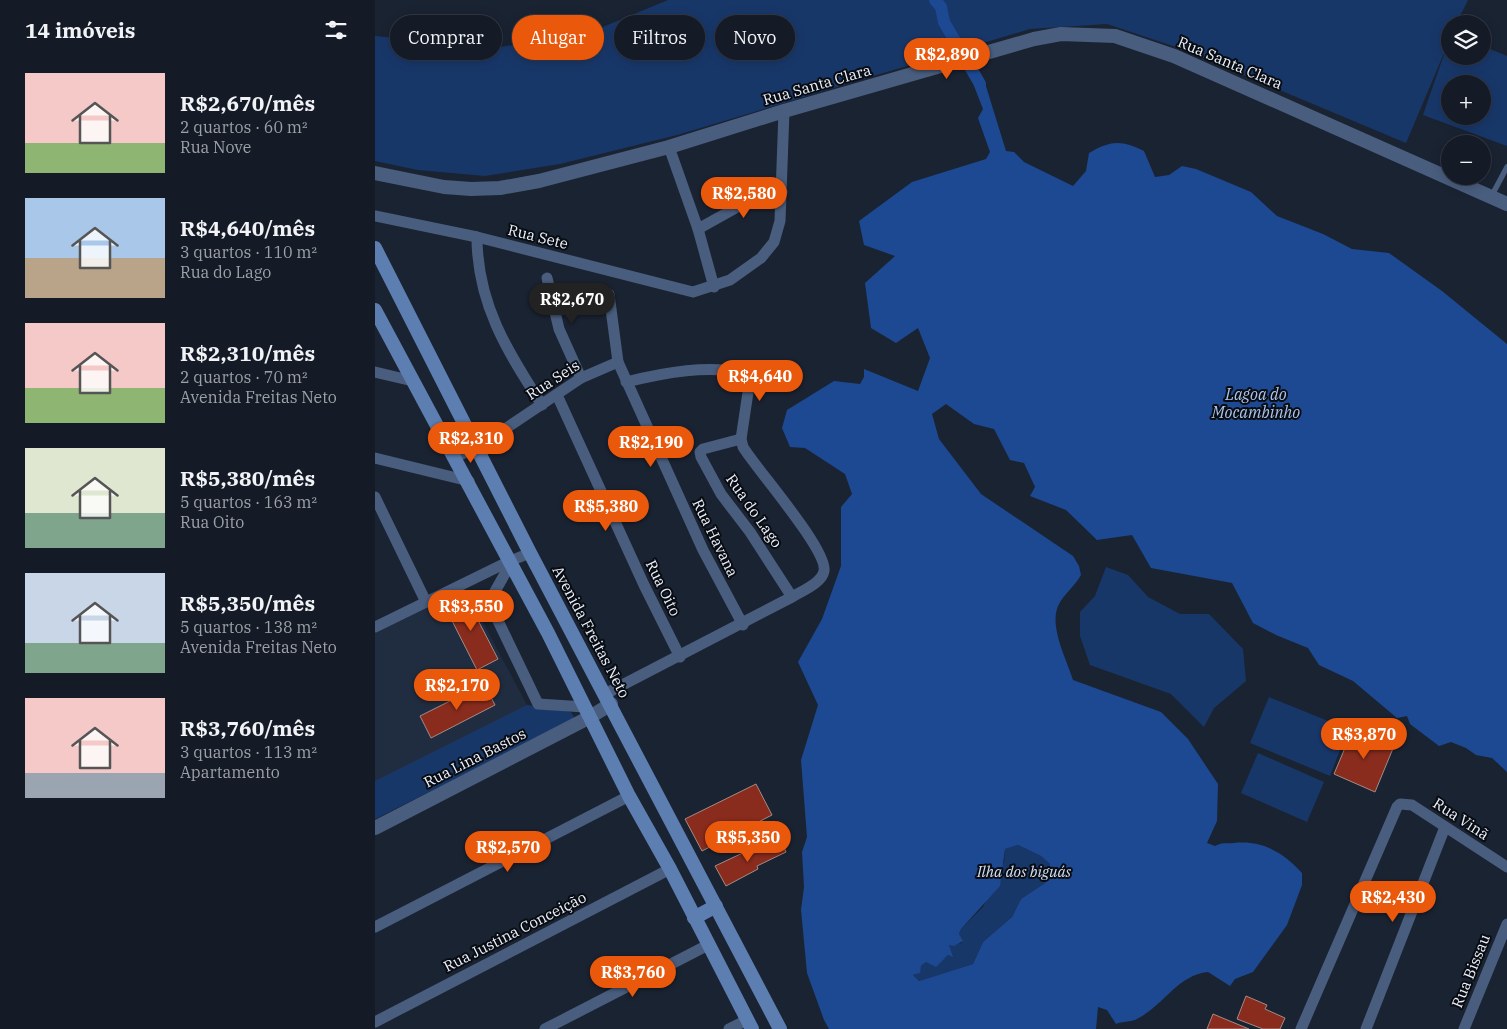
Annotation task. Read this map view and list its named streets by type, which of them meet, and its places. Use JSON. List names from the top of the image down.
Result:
{
  "streets": {
    "main road": ["Avenida Freitas Neto"],
    "street": [
      "Rua Santa Clara",
      "Rua Sete",
      "Rua Seis",
      "Rua do Lago",
      "Rua Havana",
      "Rua Oito",
      "Rua Lina Bastos",
      "Rua Vinã",
      "Rua Justina Conceição",
      "Rua Bissau"
    ]
  },
  "crossings": [
    ["Rua Seis", "Rua Havana"],
    ["Rua Seis", "Rua Oito"],
    ["Rua Seis", "Avenida Freitas Neto"],
    ["Rua do Lago", "Rua Havana"],
    ["Rua do Lago", "Rua Oito"],
    ["Rua do Lago", "Avenida Freitas Neto"],
    ["Rua do Lago", "Rua Lina Bastos"],
    ["Avenida Freitas Neto", "Rua Lina Bastos"]
  ],
  "water": ["Lagoa do Mocambinho"],
  "parks": ["Ilha dos biguás"],
  "page": {
    "heading": "14 imóveis",
    "map_buttons": ["+", "−"],
    "chip": [
      "Comprar",
      "Alugar",
      "Filtros",
      "Novo"
    ],
    "price": [
      "R$2,890",
      "R$2,580",
      "R$2,670",
      "R$4,640",
      "R$2,310",
      "R$2,190",
      "R$5,380",
      "R$3,550",
      "R$2,170",
      "R$3,870",
      "R$5,350",
      "R$2,570",
      "R$2,430",
      "R$3,760"
    ],
    "list": [
      {
        "name": "R$2,670/mês",
        "note": "2 quartos · 60 m² · Rua Nove"
      },
      {
        "name": "R$4,640/mês",
        "note": "3 quartos · 110 m² · Rua do Lago"
      },
      {
        "name": "R$2,310/mês",
        "note": "2 quartos · 70 m² · Avenida Freitas Neto"
      },
      {
        "name": "R$5,380/mês",
        "note": "5 quartos · 163 m² · Rua Oito"
      },
      {
        "name": "R$5,350/mês",
        "note": "5 quartos · 138 m² · Avenida Freitas Neto"
      },
      {
        "name": "R$3,760/mês",
        "note": "3 quartos · 113 m² · Apartamento"
      }
    ]
  }
}
